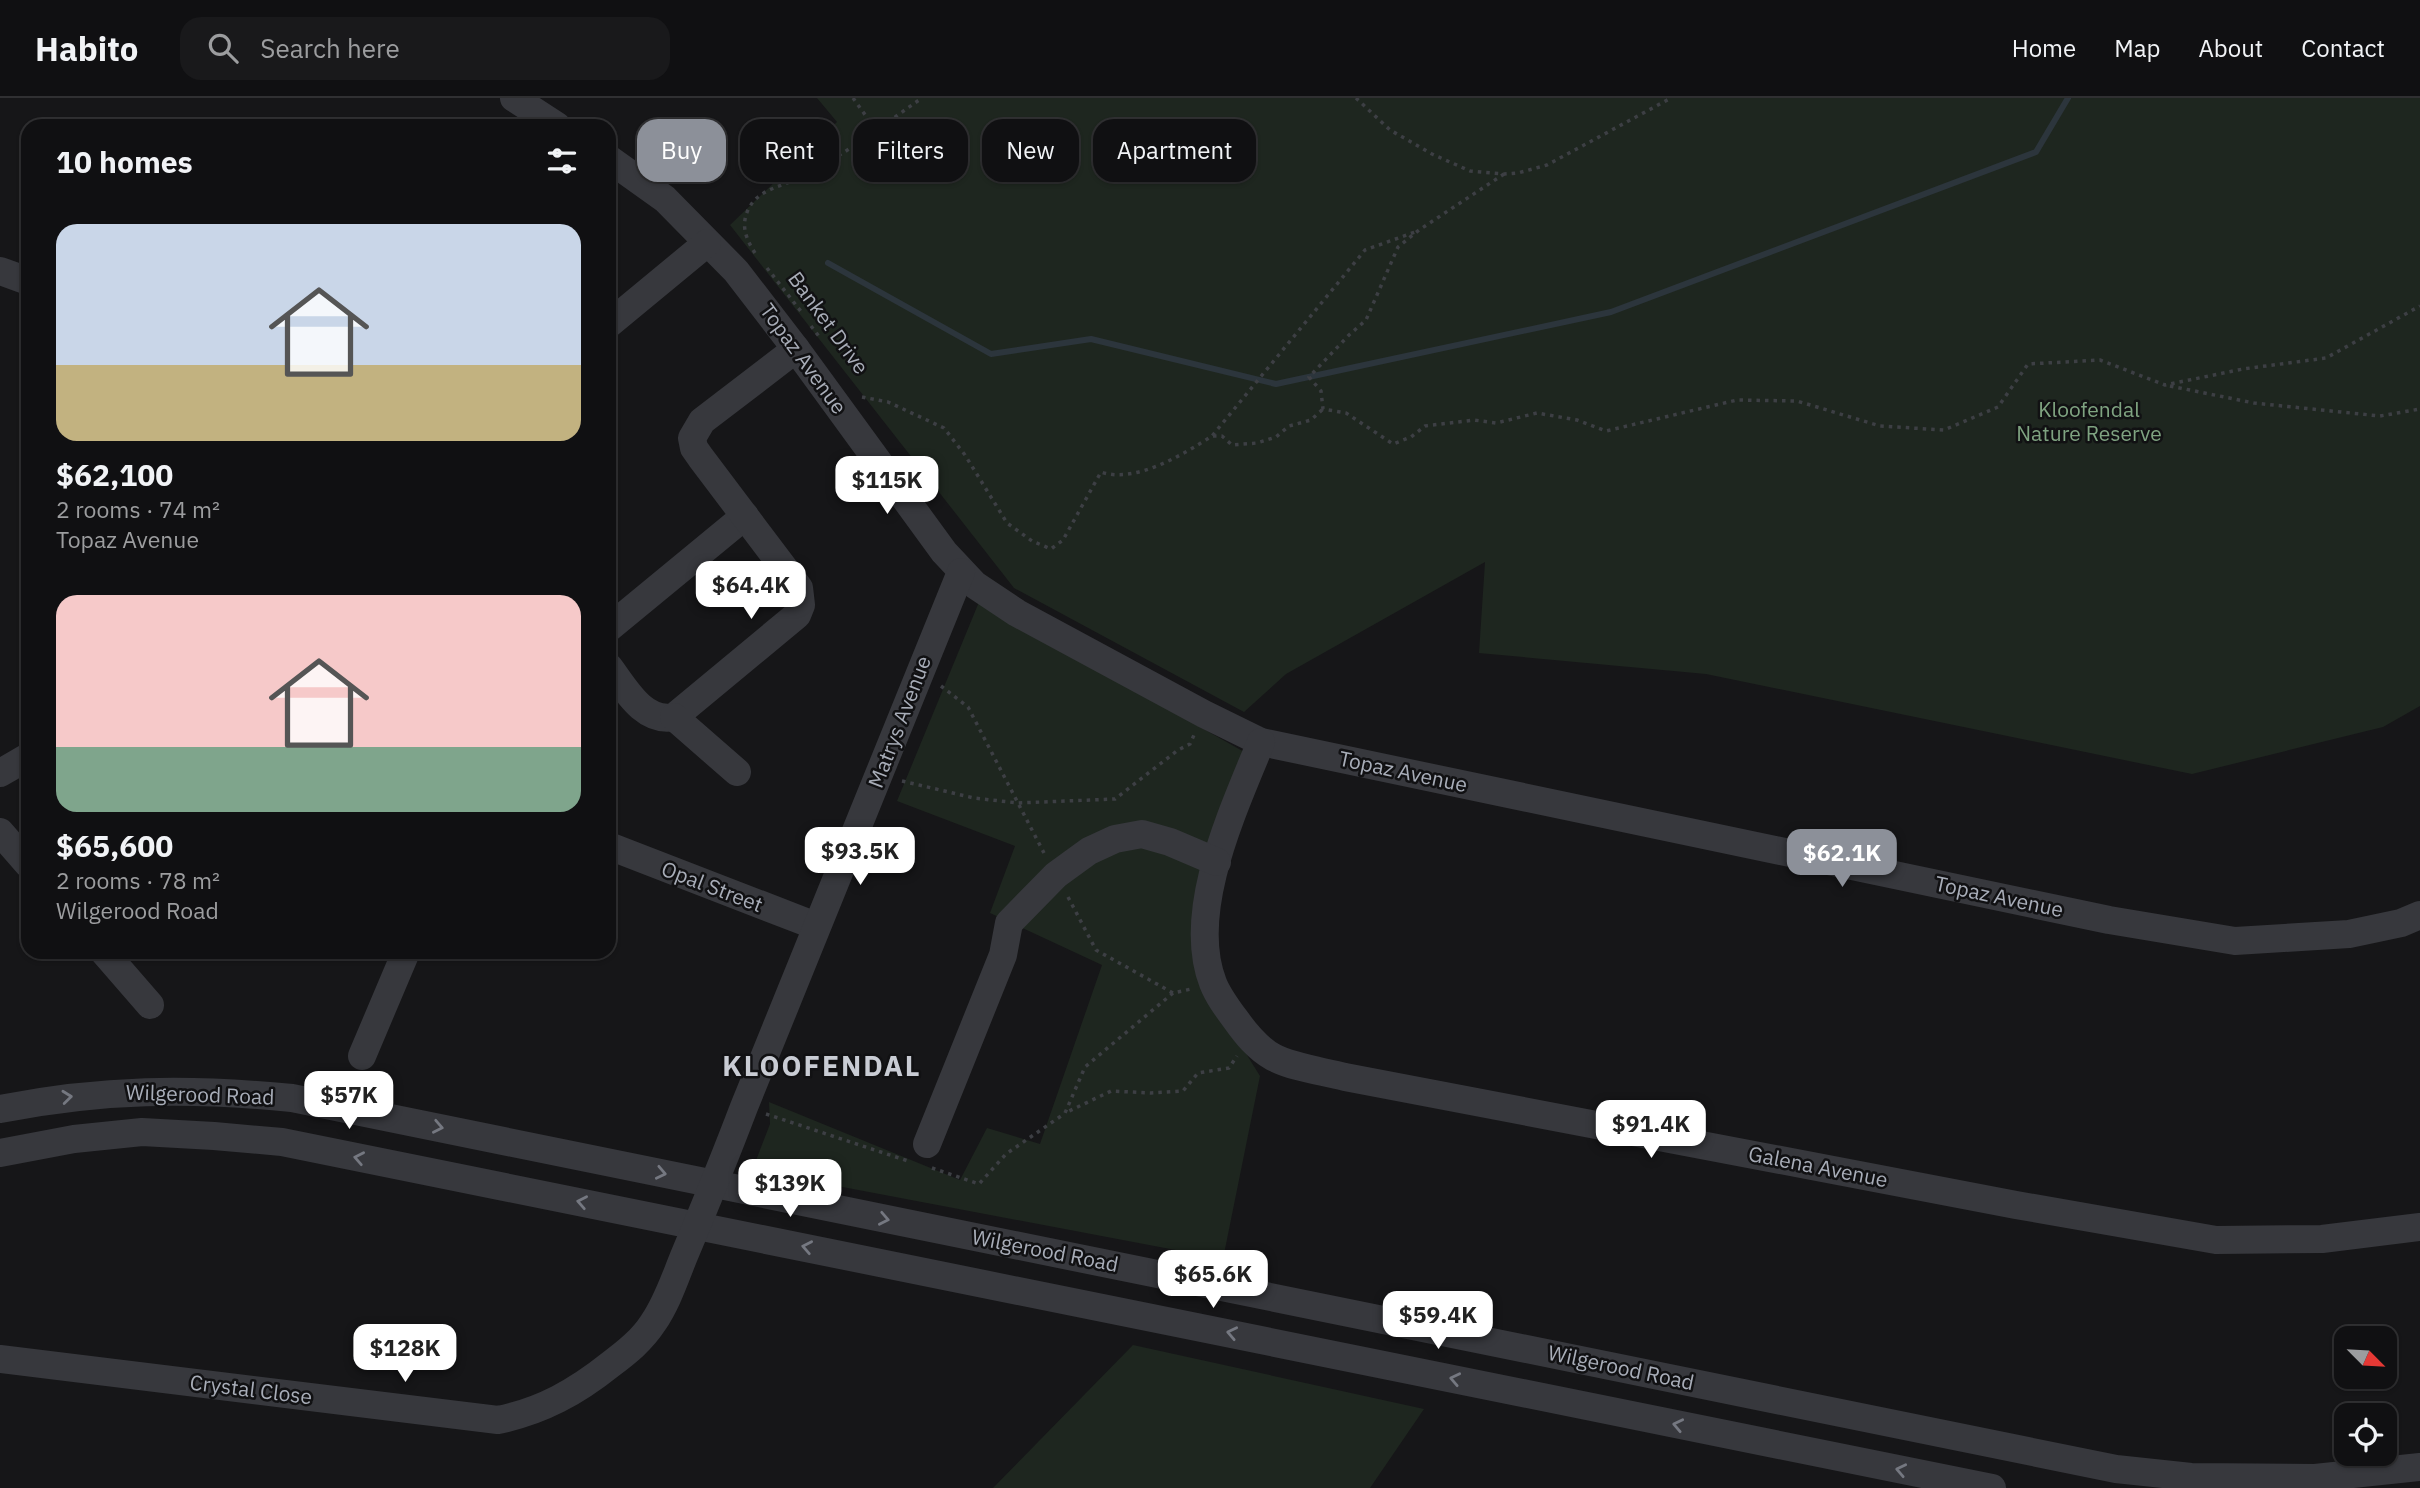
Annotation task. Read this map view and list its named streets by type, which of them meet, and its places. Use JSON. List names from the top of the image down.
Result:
{
  "streets": {
    "street": [
      "Topaz Avenue",
      "Matrys Avenue",
      "Opal Street",
      "Wilgerood Road",
      "Galena Avenue",
      "Crystal Close"
    ],
    "path": ["Banket Drive"]
  },
  "crossings": [
    ["Topaz Avenue", "Matrys Avenue"],
    ["Topaz Avenue", "Galena Avenue"],
    ["Matrys Avenue", "Opal Street"],
    ["Matrys Avenue", "Wilgerood Road"],
    ["Matrys Avenue", "Crystal Close"],
    ["Wilgerood Road", "Crystal Close"]
  ],
  "districts": ["KLOOFENDAL"],
  "parks": ["Kloofendal Nature Reserve"],
  "north": "bottom right",
  "page": {
    "header": "Habito",
    "search": "Search here",
    "nav": [
      "Home",
      "Map",
      "About",
      "Contact"
    ],
    "chip": [
      "Buy",
      "Rent",
      "Filters",
      "New",
      "Apartment"
    ],
    "heading": "10 homes",
    "list": [
      {
        "name": "$62,100",
        "note": "2 rooms · 74 m² · Topaz Avenue"
      },
      {
        "name": "$65,600",
        "note": "2 rooms · 78 m² · Wilgerood Road"
      }
    ],
    "price": [
      "$115K",
      "$64.4K",
      "$93.5K",
      "$62.1K",
      "$57K",
      "$91.4K",
      "$139K",
      "$65.6K",
      "$59.4K",
      "$128K"
    ]
  }
}
